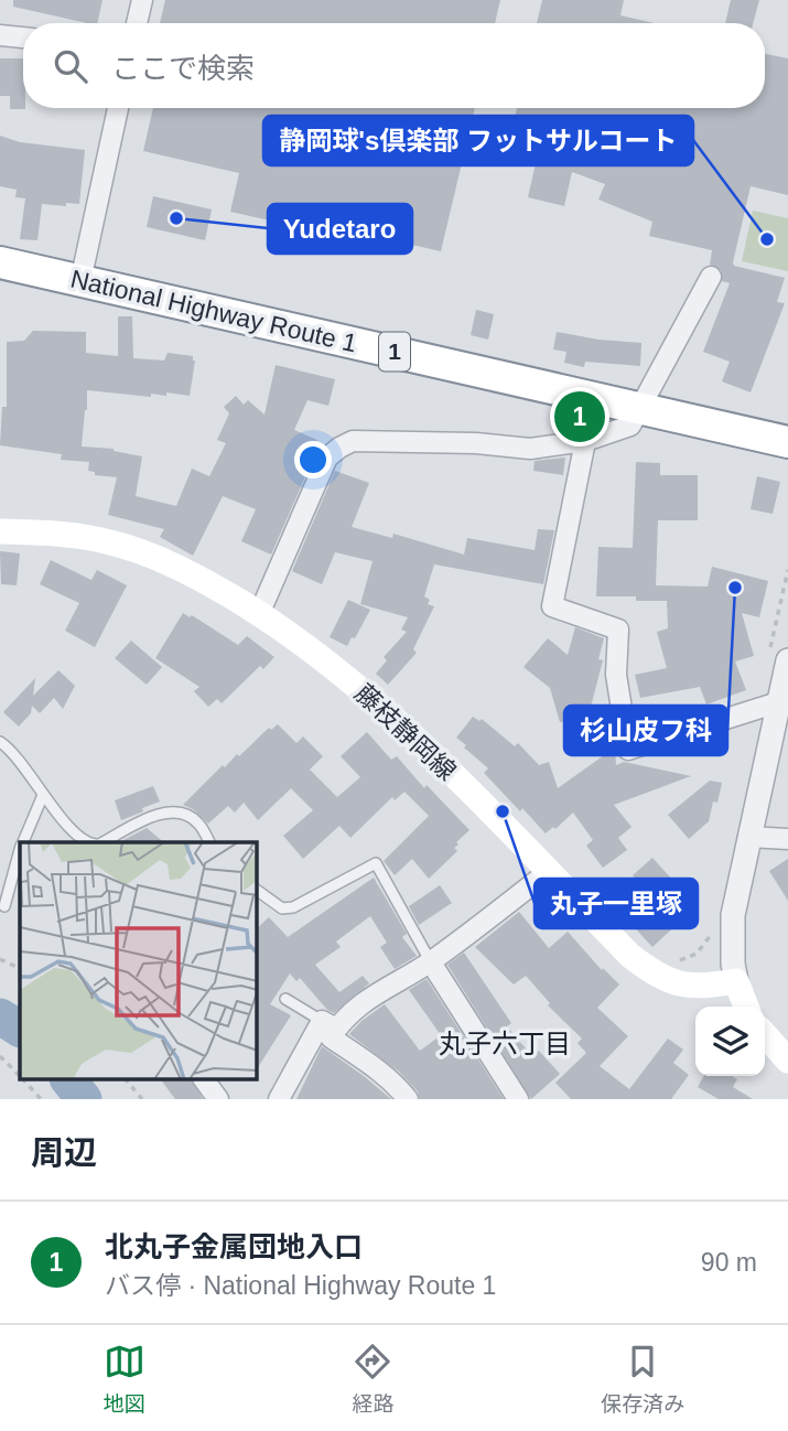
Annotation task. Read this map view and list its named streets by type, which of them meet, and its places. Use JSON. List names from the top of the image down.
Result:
{
  "streets": {
    "highway": ["National Highway Route 1", "1"],
    "main road": ["藤枝静岡線"]
  },
  "districts": ["丸子六丁目"],
  "places": [
    "Yudetaro",
    "静岡球's倶楽部 フットサルコート",
    "杉山皮フ科",
    "丸子一里塚"
  ],
  "page": {
    "search": "ここで検索",
    "pins": "1",
    "heading": "周辺",
    "list": [
      {
        "mark": "1",
        "name": "北丸子金属団地入口",
        "note": "バス停 · National Highway Route 1",
        "value": "90 m"
      }
    ],
    "nav": ["地図", "経路", "保存済み"]
  }
}
